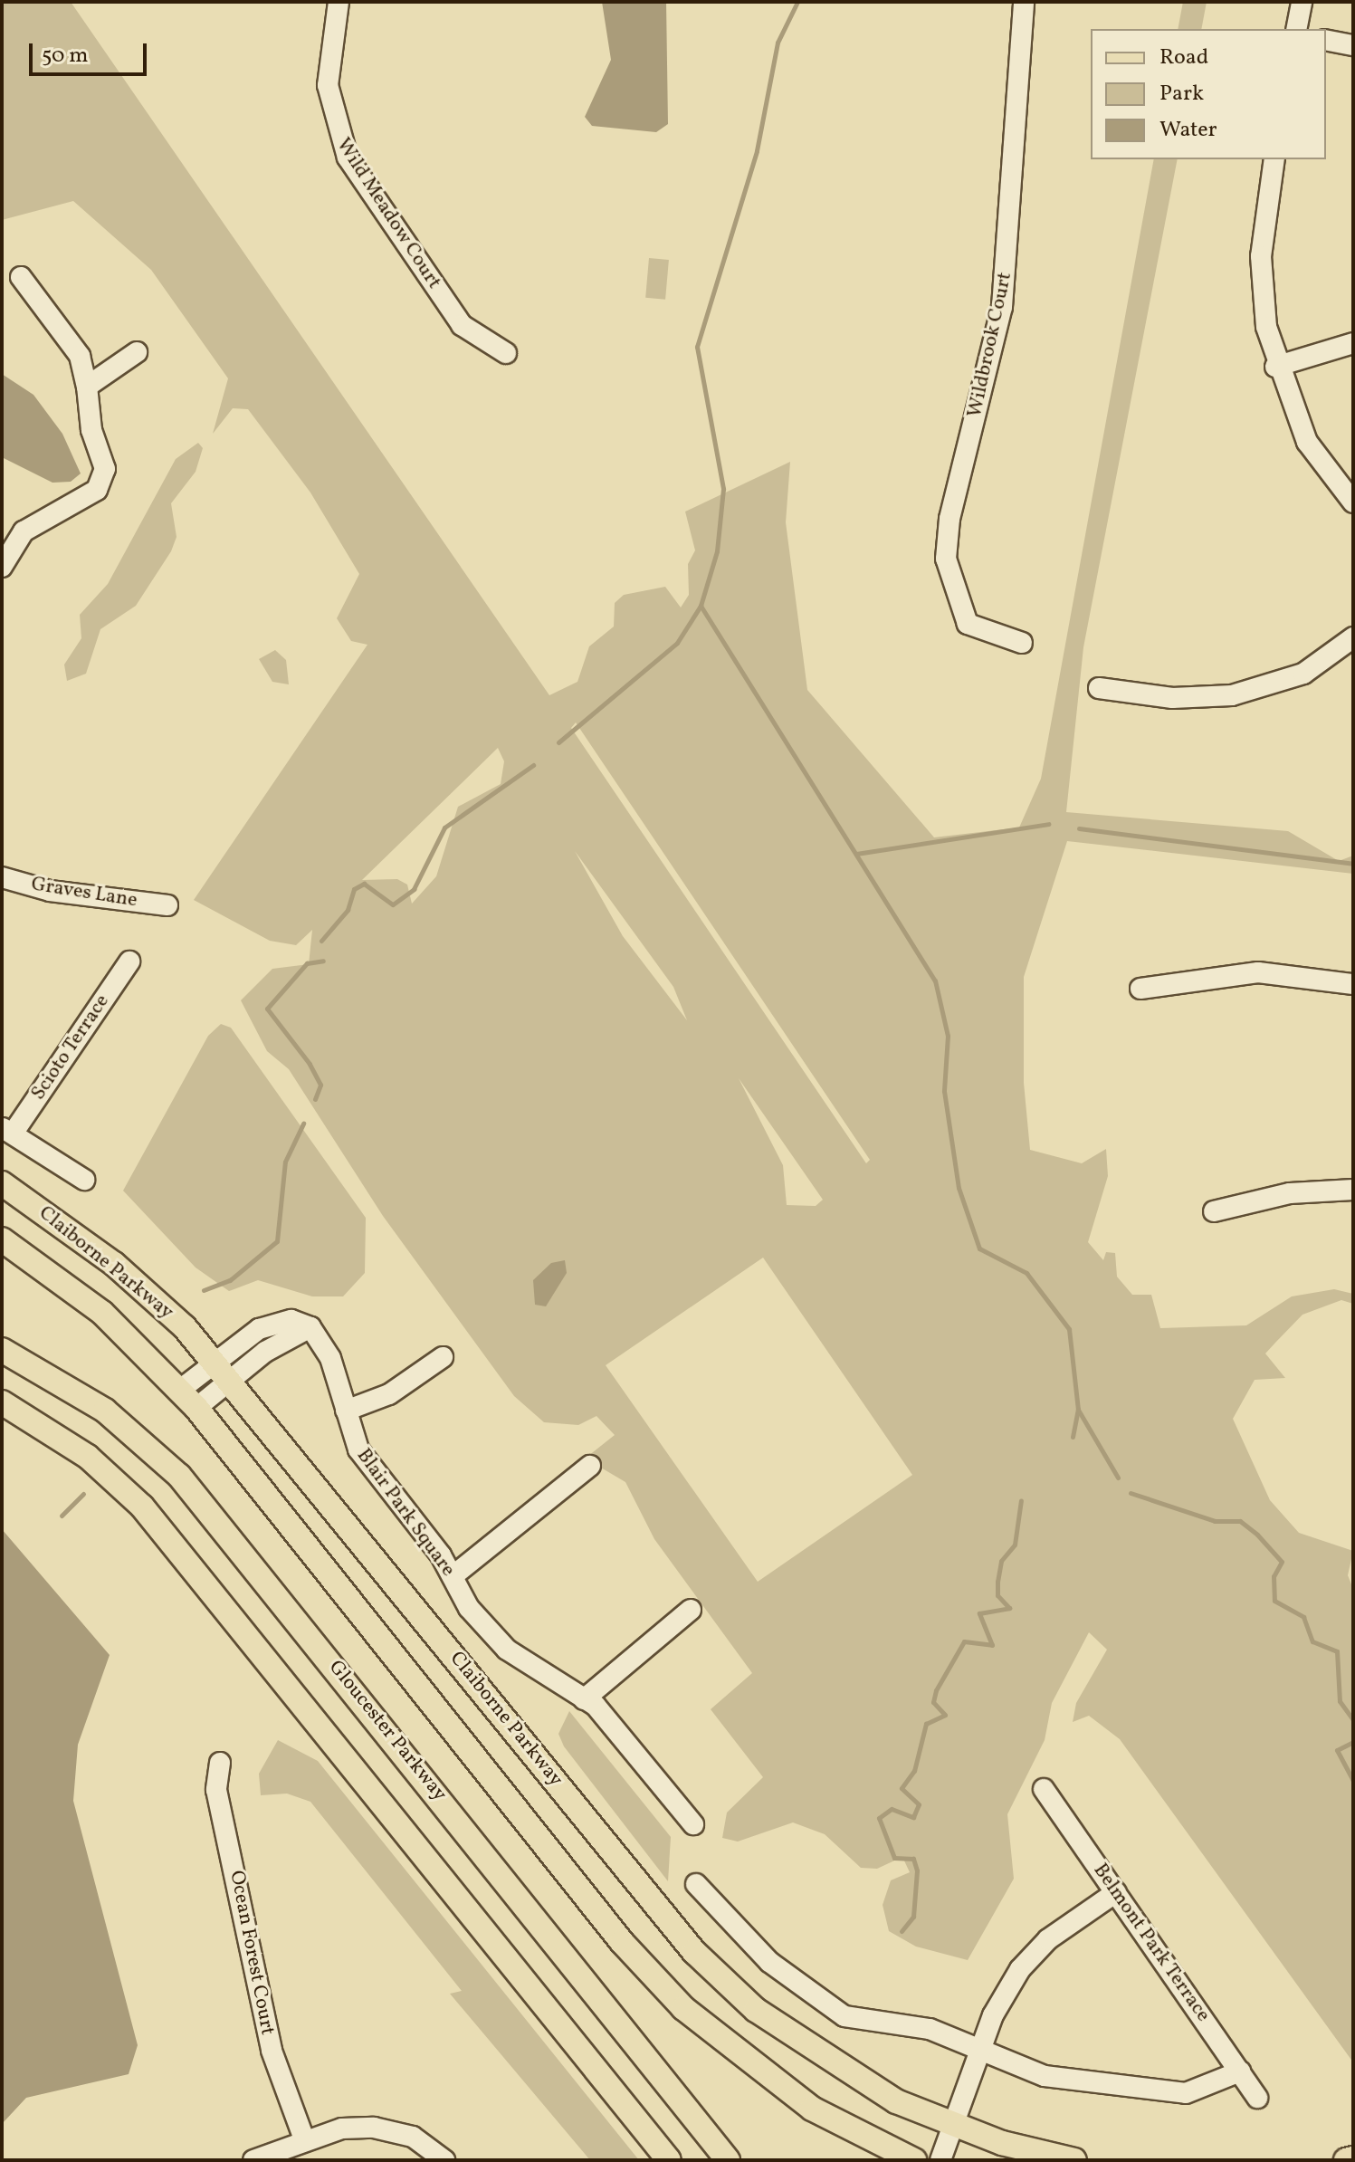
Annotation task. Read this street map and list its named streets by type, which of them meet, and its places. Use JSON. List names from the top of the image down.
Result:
{
  "streets": {
    "main road": ["Claiborne Parkway", "Gloucester Parkway"],
    "street": [
      "Wild Meadow Court",
      "Wildbrook Court",
      "Graves Lane",
      "Scioto Terrace",
      "Blair Park Square",
      "Belmont Park Terrace",
      "Ocean Forest Court"
    ]
  },
  "crossings": [
    ["Claiborne Parkway", "Blair Park Square"]
  ],
  "legend": ["Road", "Park", "Water"],
  "scale_bar": "50 m"
}
